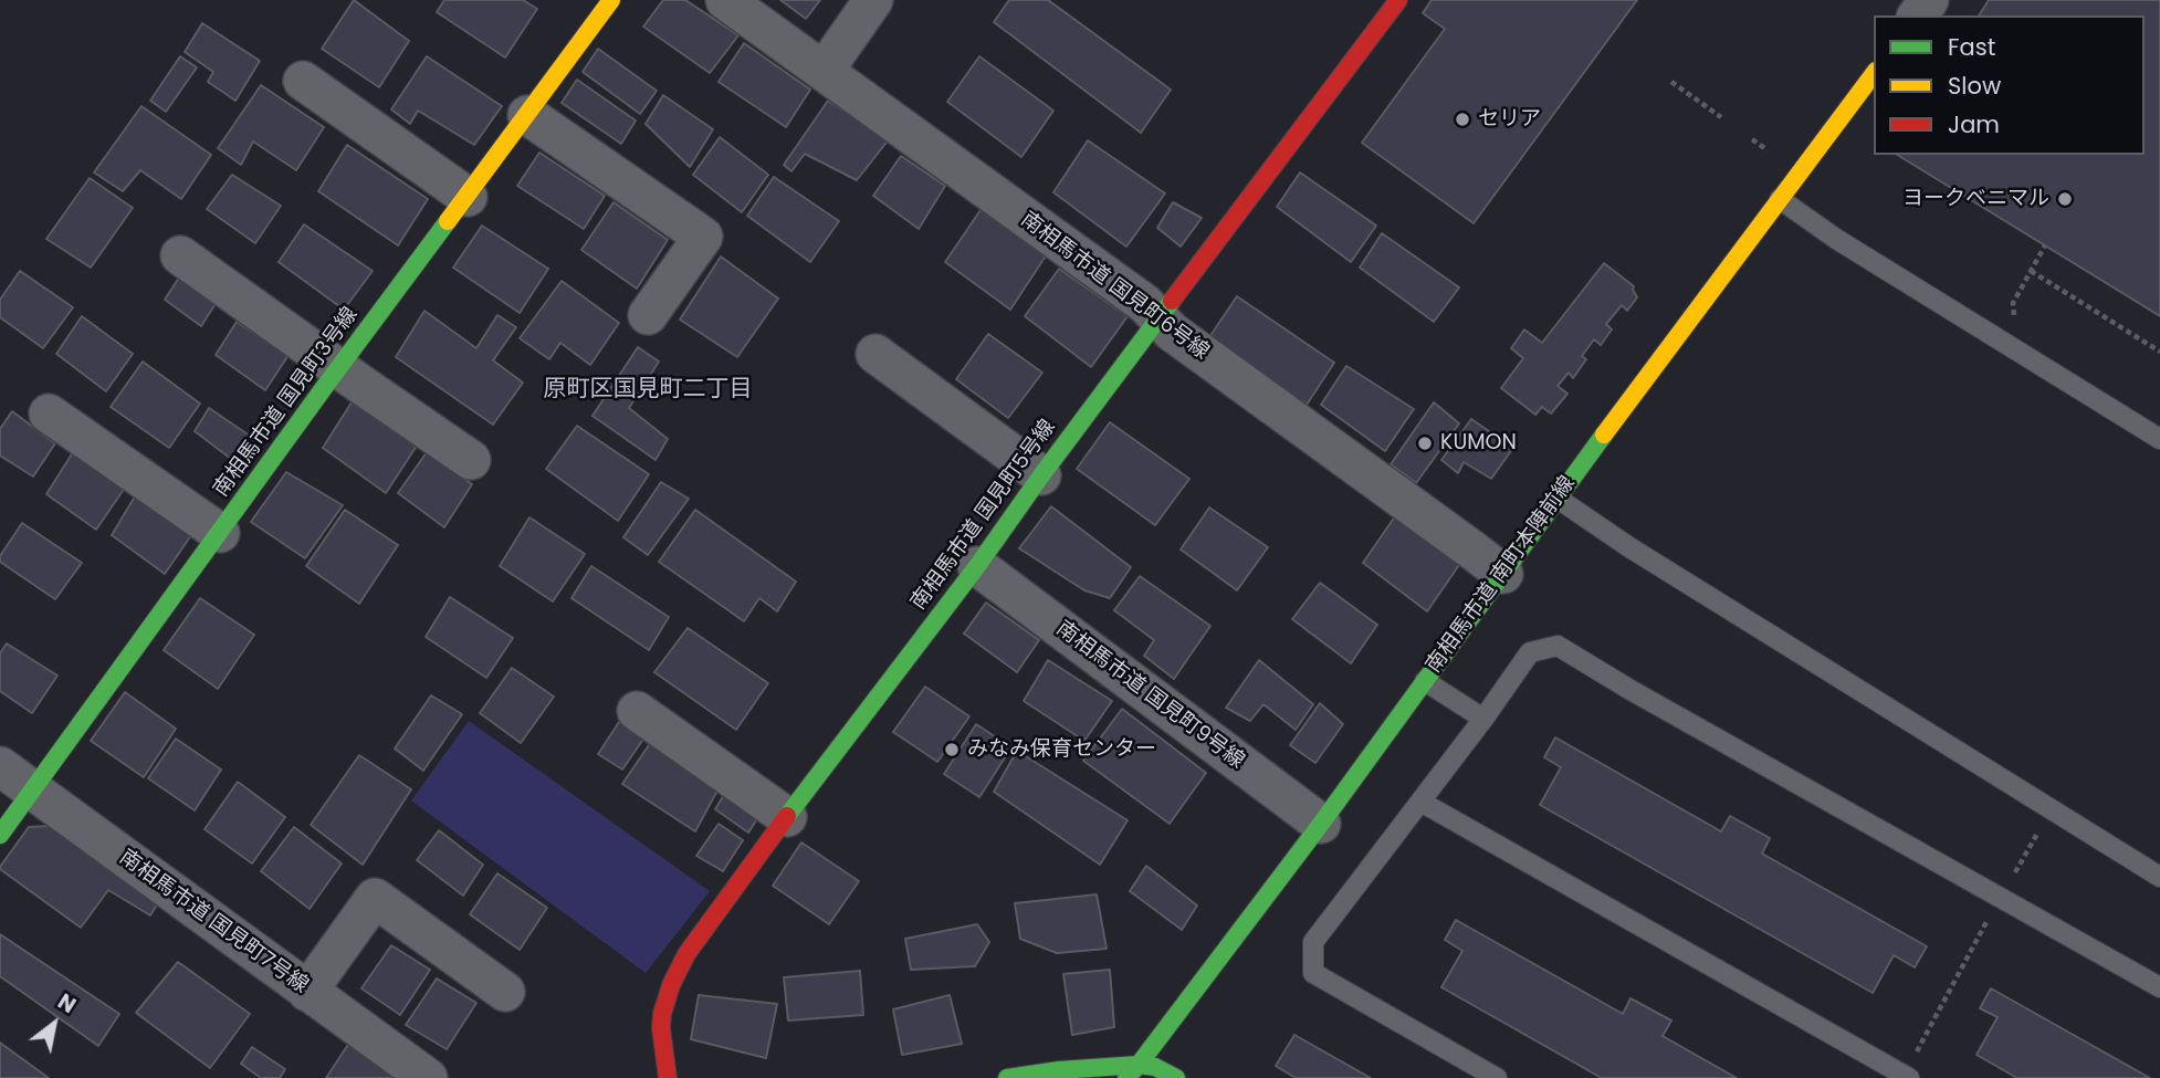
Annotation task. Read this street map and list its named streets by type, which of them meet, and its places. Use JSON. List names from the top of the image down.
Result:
{
  "streets": {
    "street": [
      "南相馬市道 国見町6号線",
      "南相馬市道 国見町3号線",
      "南相馬市道 国見町5号線",
      "南相馬市道 南町本陣前線",
      "南相馬市道 国見町9号線",
      "南相馬市道 国見町7号線"
    ]
  },
  "crossings": [
    ["南相馬市道 国見町6号線", "南相馬市道 国見町5号線"],
    ["南相馬市道 国見町6号線", "南相馬市道 南町本陣前線"],
    ["南相馬市道 国見町3号線", "南相馬市道 国見町7号線"],
    ["南相馬市道 国見町5号線", "南相馬市道 国見町9号線"],
    ["南相馬市道 南町本陣前線", "南相馬市道 国見町9号線"]
  ],
  "districts": ["原町区国見町二丁目"],
  "places": [
    "セリア",
    "ヨークベニマル",
    "KUMON",
    "みなみ保育センター"
  ],
  "legend": ["Fast", "Slow", "Jam"],
  "north": "top right"
}
